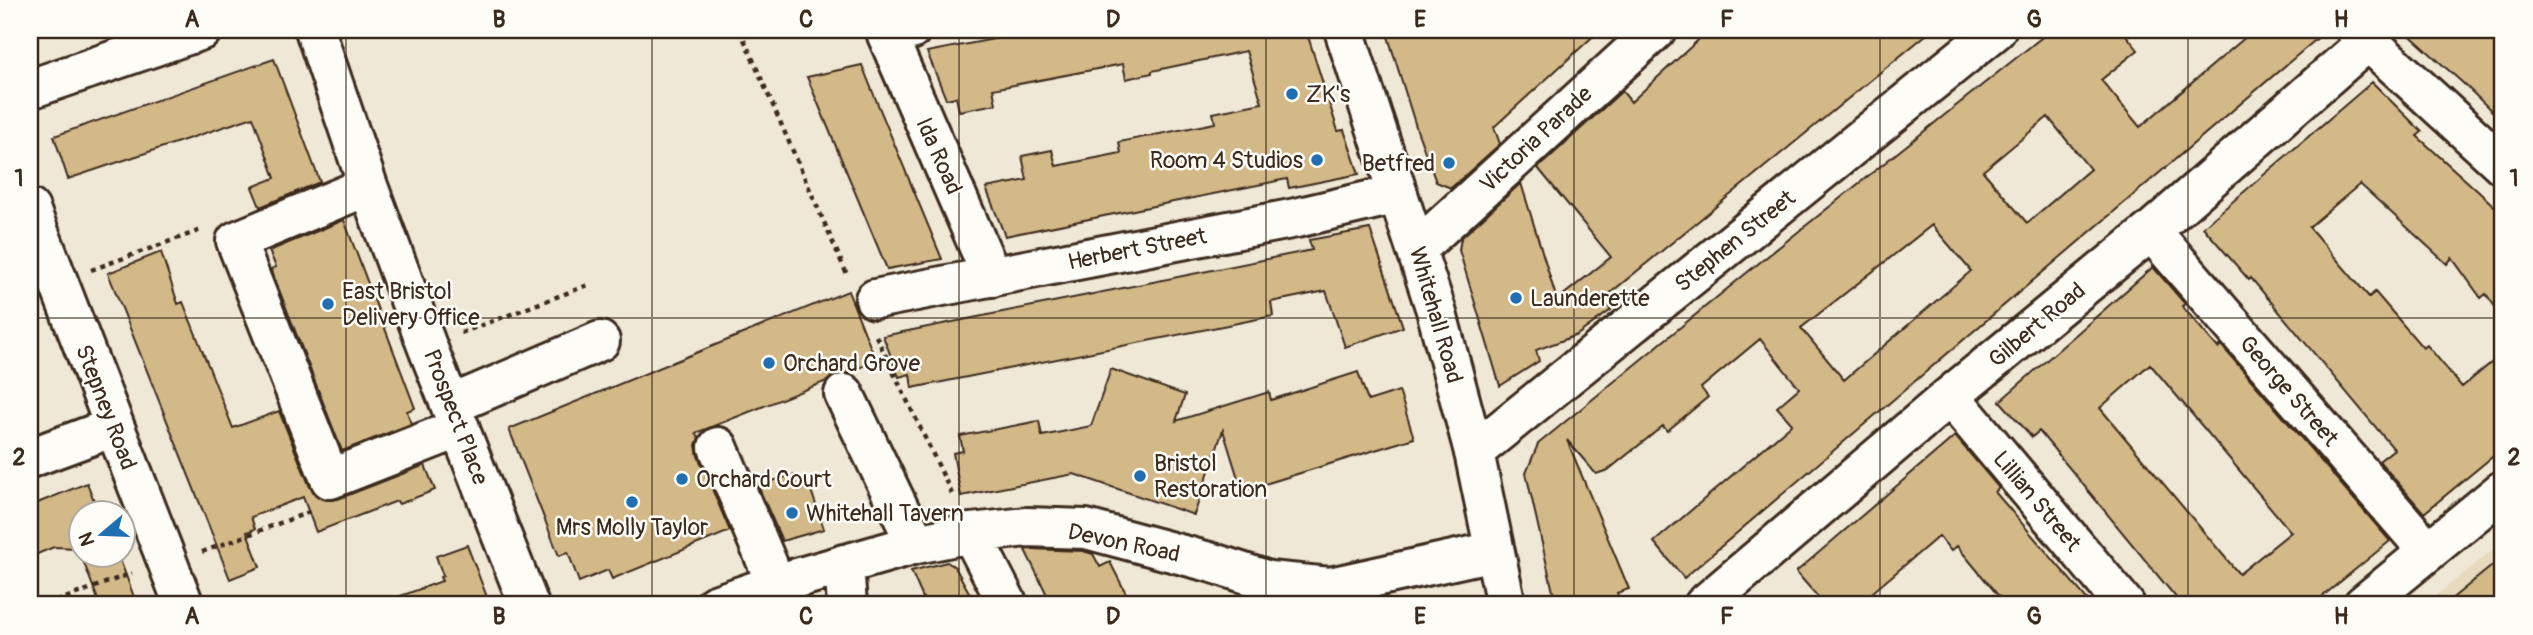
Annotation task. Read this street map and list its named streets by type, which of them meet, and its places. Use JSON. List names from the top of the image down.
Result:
{
  "streets": {
    "street": [
      "Victoria Parade",
      "Ida Road",
      "Stephen Street",
      "Herbert Street",
      "Whitehall Road",
      "Gilbert Road",
      "George Street",
      "Stepney Road",
      "Prospect Place",
      "Lillian Street",
      "Devon Road"
    ]
  },
  "crossings": [
    ["Victoria Parade", "Whitehall Road"],
    ["Ida Road", "Herbert Street"],
    ["Stephen Street", "Whitehall Road"],
    ["Herbert Street", "Whitehall Road"],
    ["Whitehall Road", "Devon Road"],
    ["Gilbert Road", "George Street"],
    ["Gilbert Road", "Lillian Street"]
  ],
  "places": [
    "ZK's",
    "Room 4 Studios",
    "Betfred",
    "Launderette",
    "East Bristol Delivery Office",
    "Orchard Grove",
    "Bristol Restoration",
    "Orchard Court",
    "Mrs Molly Taylor",
    "Whitehall Tavern"
  ],
  "north": "left",
  "grid": {
    "columns": [
      "A",
      "B",
      "C",
      "D",
      "E",
      "F",
      "G",
      "H"
    ],
    "rows": ["1", "2"]
  }
}
